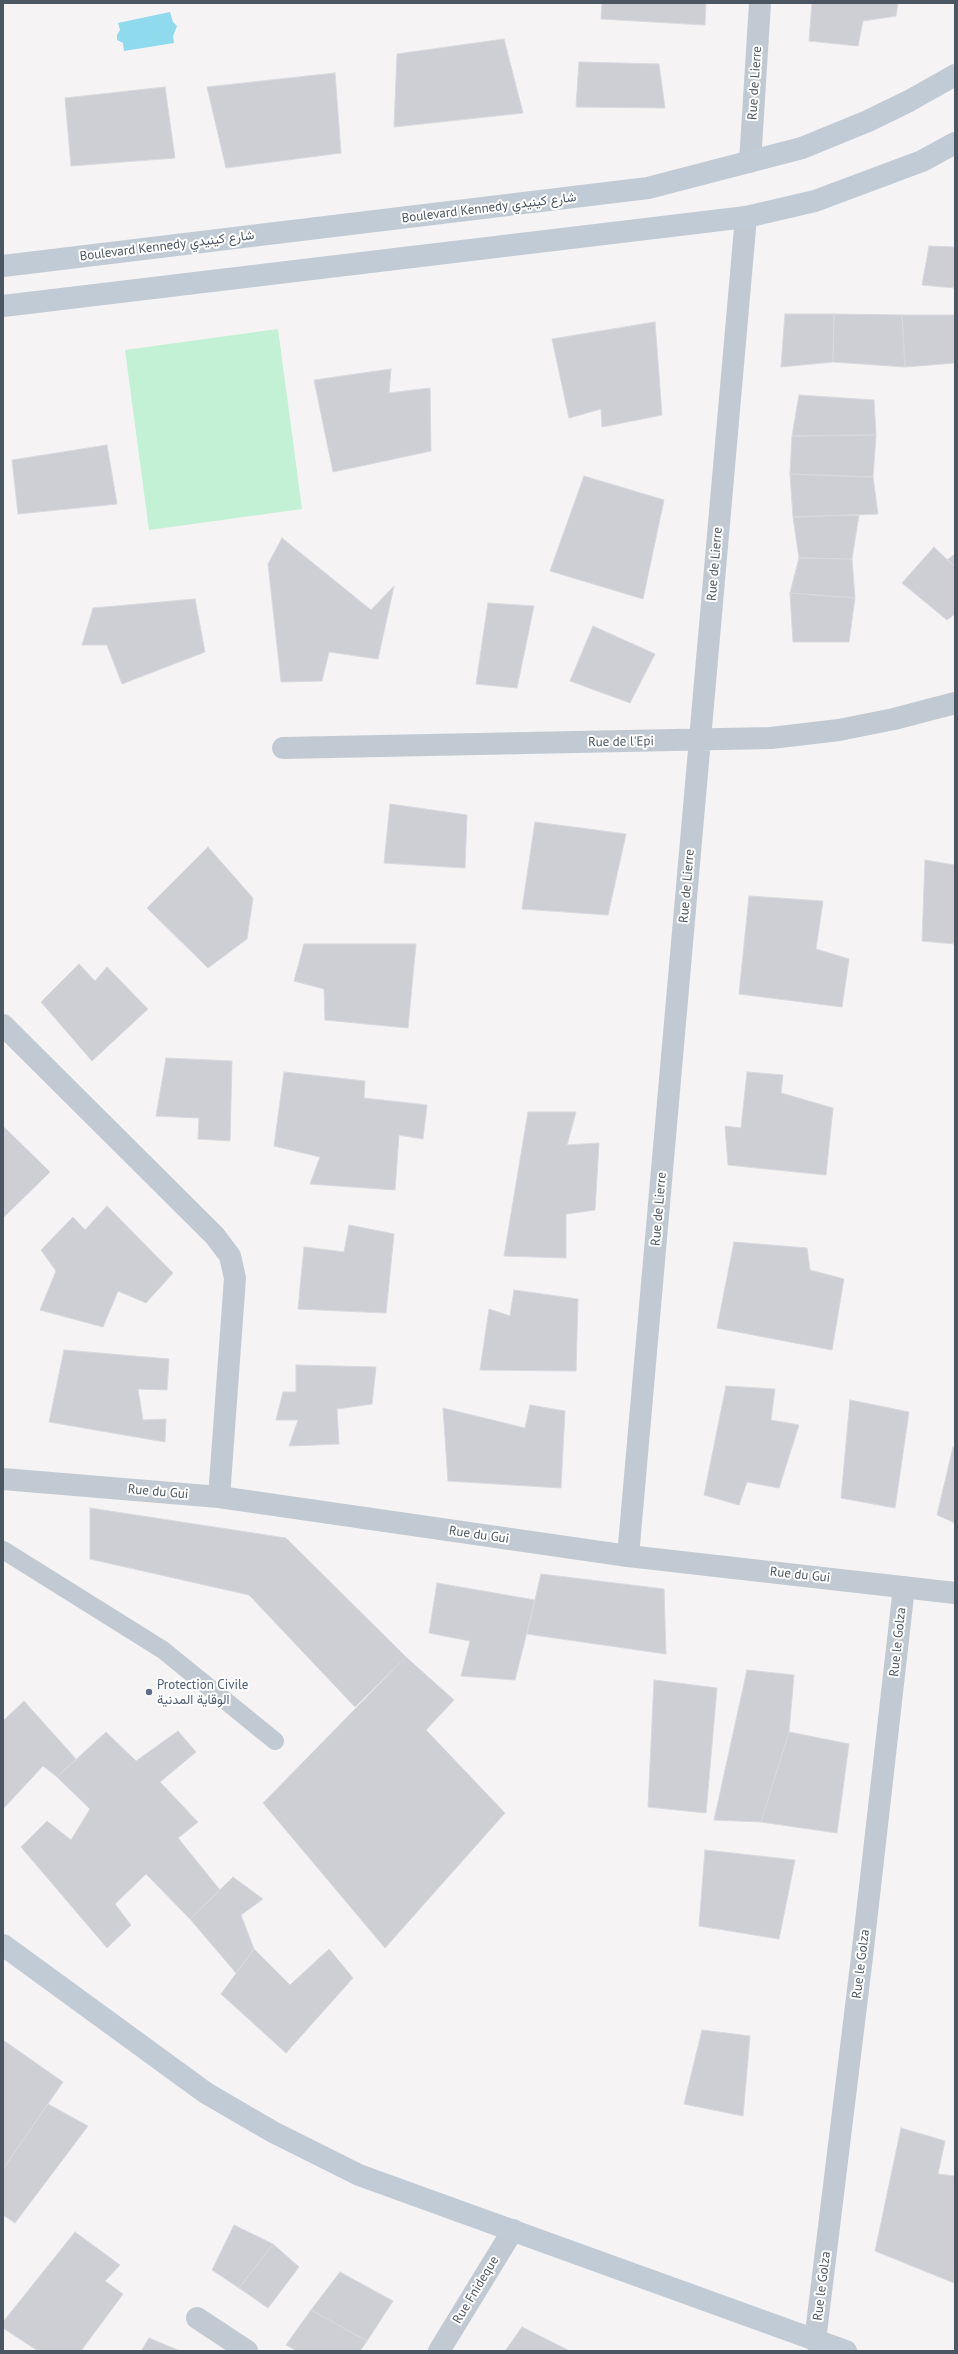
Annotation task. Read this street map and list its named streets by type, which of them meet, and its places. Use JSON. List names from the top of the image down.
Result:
{
  "streets": {
    "main road": ["Boulevard Kennedy شارع كينيدي"],
    "street": [
      "Rue de Lierre",
      "Rue de l'Epi",
      "Rue du Gui",
      "Rue le Golza",
      "Rue Fnideque"
    ]
  },
  "crossings": [
    ["Rue de Lierre", "Boulevard Kennedy شارع كينيدي"],
    ["Rue de Lierre", "Rue de l'Epi"],
    ["Rue de Lierre", "Rue du Gui"],
    ["Rue du Gui", "Rue le Golza"]
  ],
  "places": ["Protection Civile الوقاية المدنية"]
}
